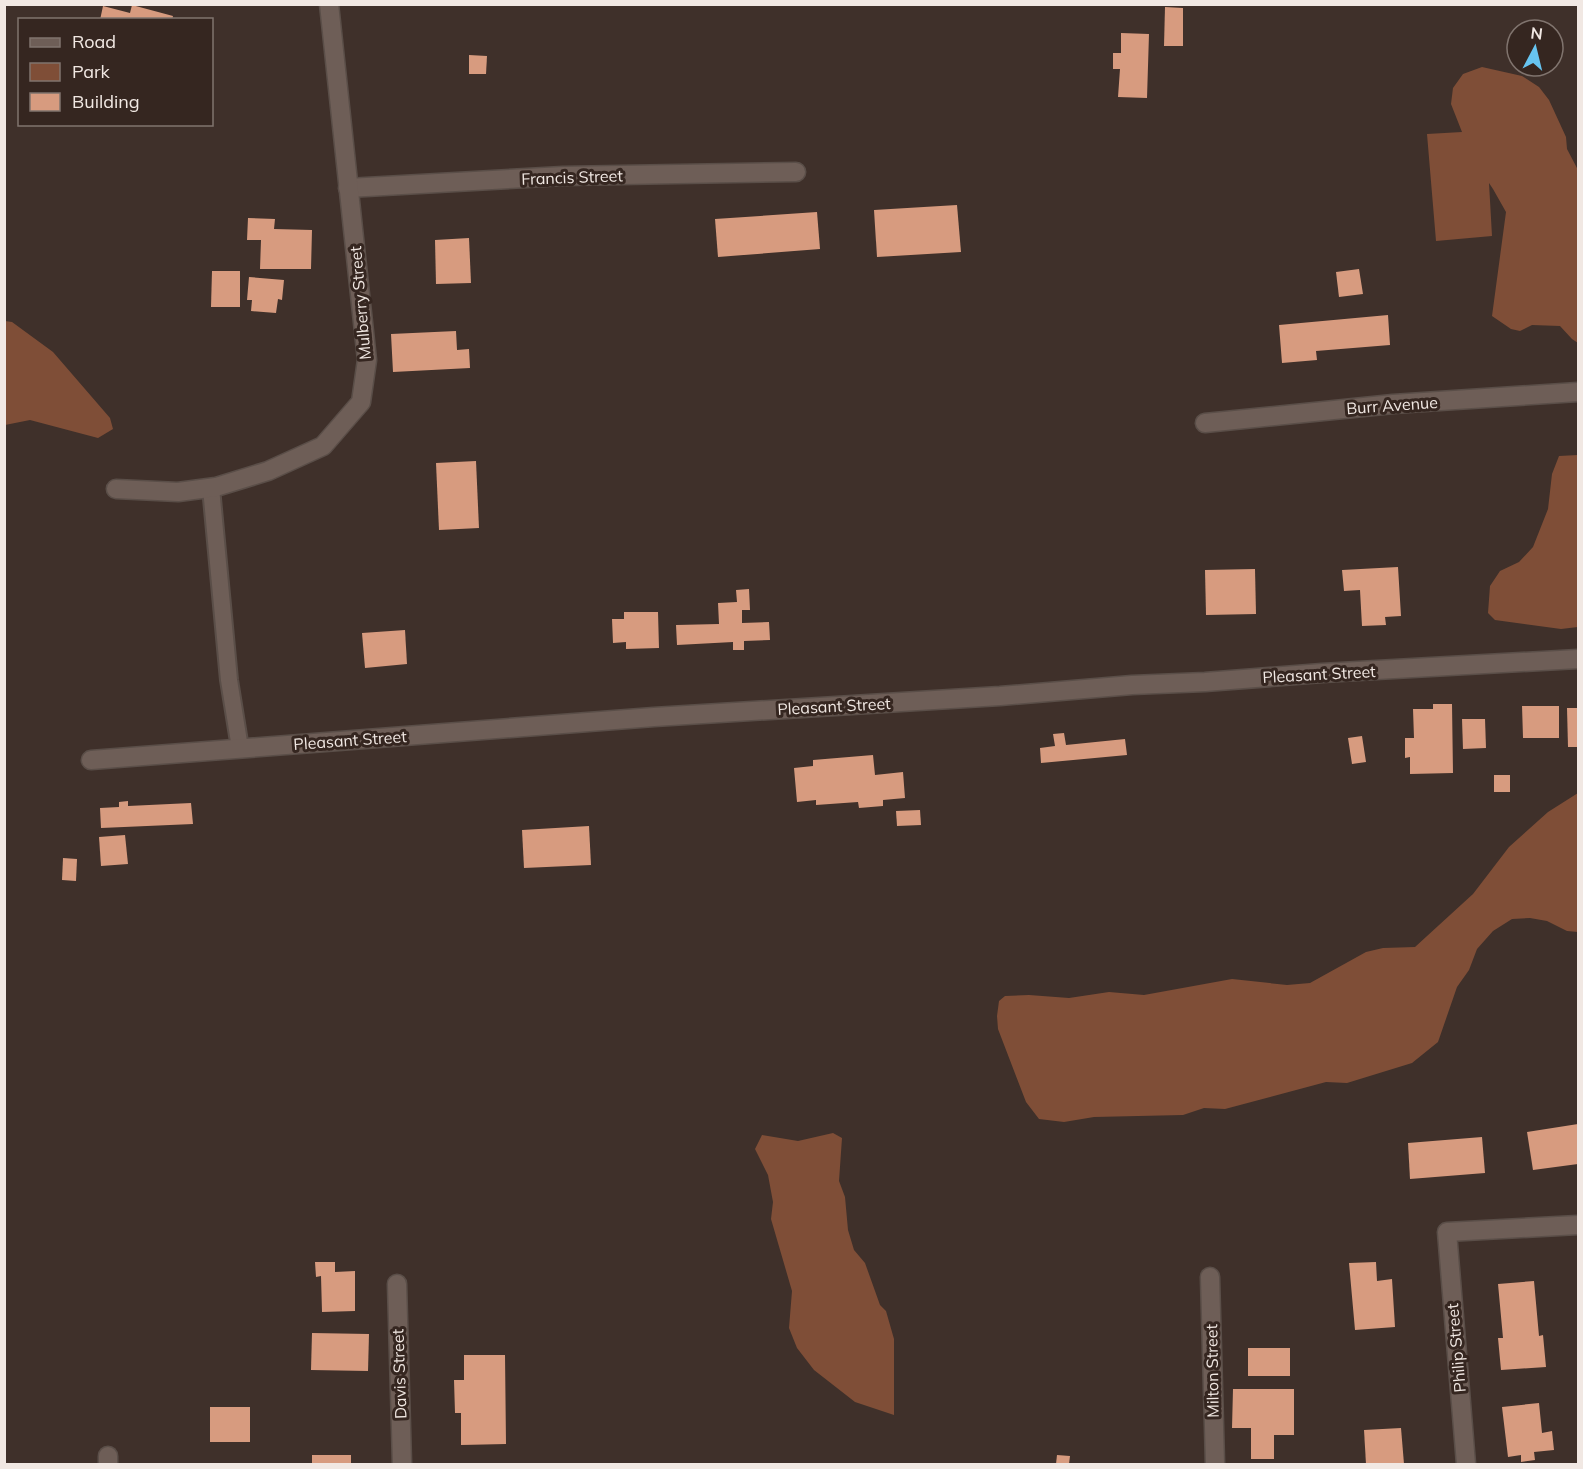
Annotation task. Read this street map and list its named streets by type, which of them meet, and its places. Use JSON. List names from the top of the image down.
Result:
{
  "streets": {
    "street": [
      "Francis Street",
      "Mulberry Street",
      "Burr Avenue",
      "Pleasant Street",
      "Philip Street",
      "Milton Street",
      "Davis Street"
    ]
  },
  "crossings": [
    ["Francis Street", "Mulberry Street"]
  ],
  "legend": ["Road", "Park", "Building"],
  "north": "top"
}
